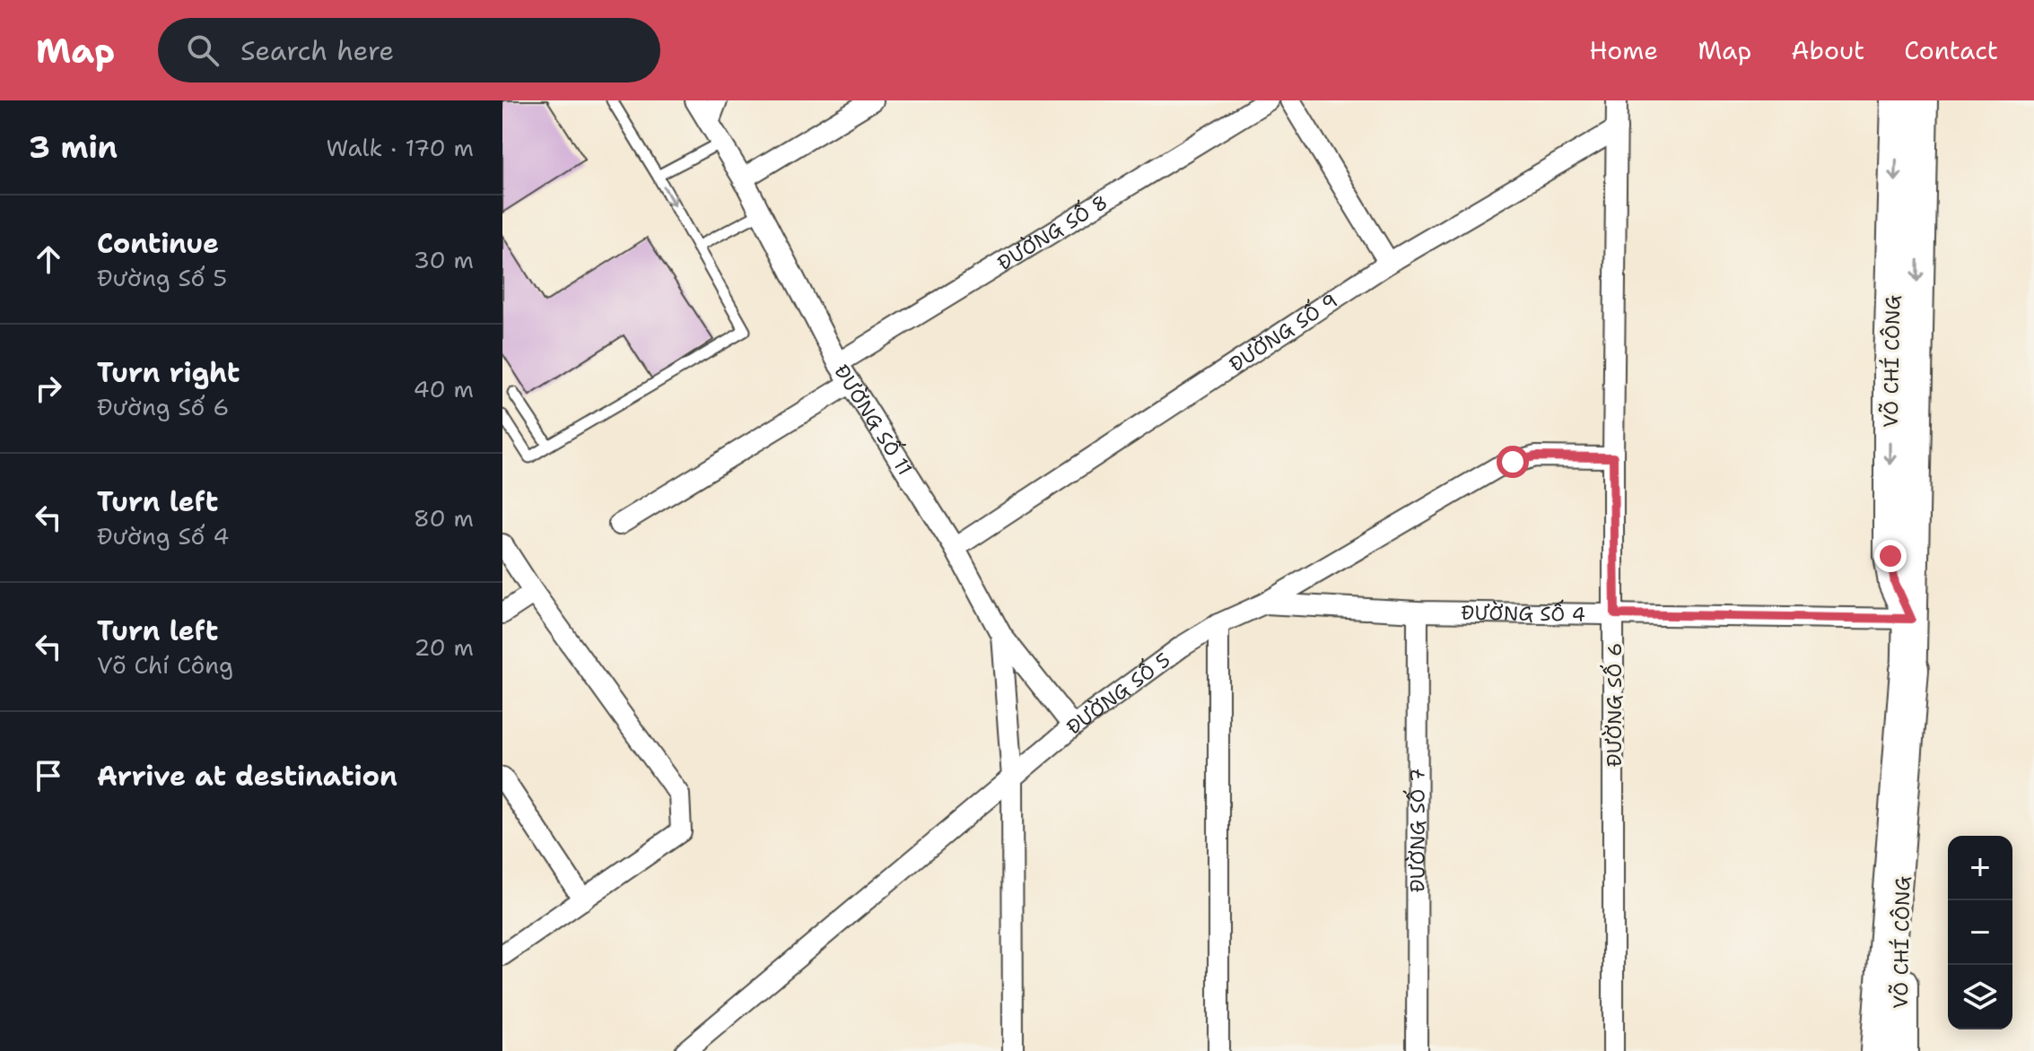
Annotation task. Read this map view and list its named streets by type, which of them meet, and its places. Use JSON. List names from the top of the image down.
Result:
{
  "streets": {
    "highway": ["VÕ CHÍ CÔNG"],
    "street": [
      "ĐƯỜNG SỐ 8",
      "ĐƯỜNG SỐ 9",
      "ĐƯỜNG SỐ 11",
      "ĐƯỜNG SỐ 4",
      "ĐƯỜNG SỐ 5",
      "ĐƯỜNG SỐ 6",
      "ĐƯỜNG SỐ 7"
    ]
  },
  "crossings": [
    ["ĐƯỜNG SỐ 8", "ĐƯỜNG SỐ 11"],
    ["ĐƯỜNG SỐ 9", "ĐƯỜNG SỐ 11"],
    ["ĐƯỜNG SỐ 9", "ĐƯỜNG SỐ 6"],
    ["VÕ CHÍ CÔNG", "ĐƯỜNG SỐ 4"],
    ["ĐƯỜNG SỐ 11", "ĐƯỜNG SỐ 5"],
    ["ĐƯỜNG SỐ 4", "ĐƯỜNG SỐ 5"],
    ["ĐƯỜNG SỐ 4", "ĐƯỜNG SỐ 6"],
    ["ĐƯỜNG SỐ 4", "ĐƯỜNG SỐ 7"],
    ["ĐƯỜNG SỐ 5", "ĐƯỜNG SỐ 6"]
  ],
  "one_way": ["VÕ CHÍ CÔNG"],
  "page": {
    "header": "Map",
    "search": "Search here",
    "nav": [
      "Home",
      "Map",
      "About",
      "Contact"
    ],
    "heading": ["3 min", "Walk · 170 m"],
    "list": [
      ["Continue", "Đường Số 5", "30 m"],
      ["Turn right", "Đường Số 6", "40 m"],
      ["Turn left", "Đường Số 4", "80 m"],
      ["Turn left", "Võ Chí Công", "20 m"],
      "Arrive at destination"
    ],
    "map_buttons": ["+", "−"]
  }
}
